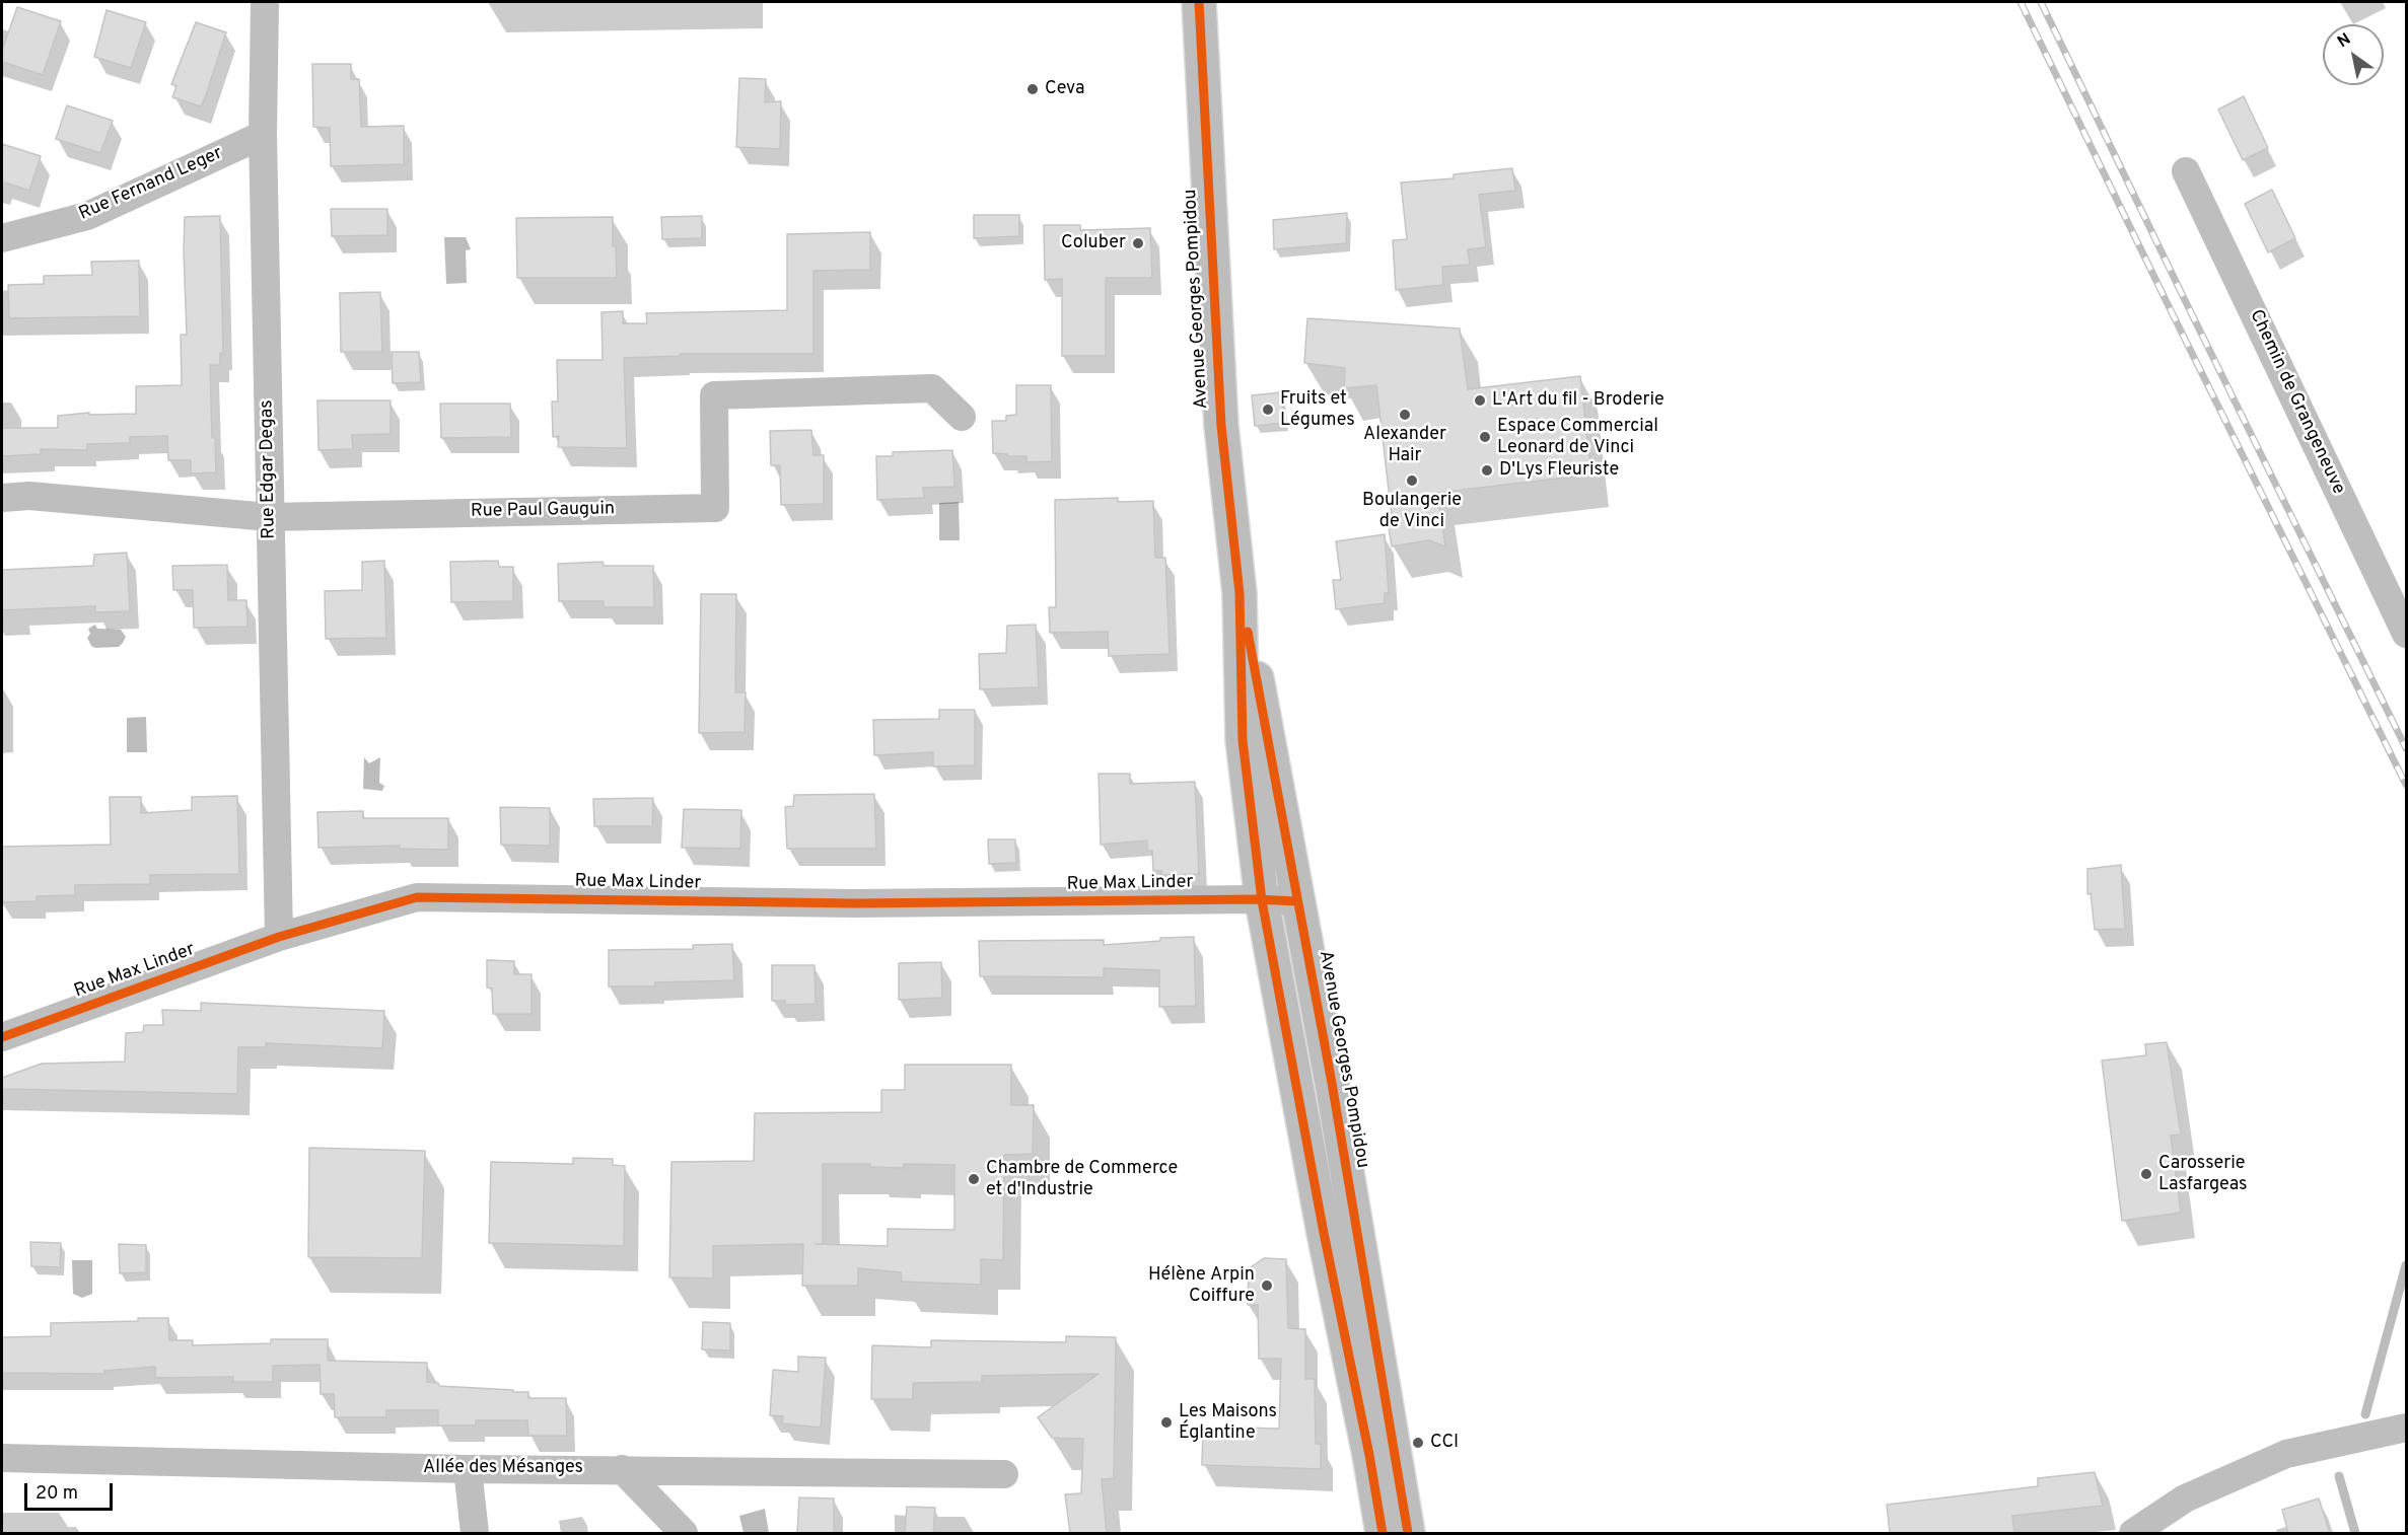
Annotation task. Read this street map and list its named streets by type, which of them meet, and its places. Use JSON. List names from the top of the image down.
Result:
{
  "streets": {
    "main road": ["Avenue Georges Pompidou"],
    "street": [
      "Rue Fernand Leger",
      "Chemin de Grangeneuve",
      "Rue Edgar Degas",
      "Rue Paul Gauguin",
      "Rue Max Linder",
      "Allée des Mésanges"
    ]
  },
  "crossings": [
    ["Rue Fernand Leger", "Rue Edgar Degas"],
    ["Avenue Georges Pompidou", "Rue Max Linder"],
    ["Rue Edgar Degas", "Rue Paul Gauguin"],
    ["Rue Edgar Degas", "Rue Max Linder"]
  ],
  "places": [
    "Ceva",
    "Coluber",
    "L'Art du fil - Broderie",
    "Fruits et Légumes",
    "Alexander Hair",
    "Espace Commercial Leonard de Vinci",
    "D'Lys Fleuriste",
    "Boulangerie de Vinci",
    "Carosserie Lasfargeas",
    "Chambre de Commerce et d'Industrie",
    "Hélène Arpin Coiffure",
    "Les Maisons Églantine",
    "CCI"
  ],
  "scale_bar": "20 m",
  "north": "top left"
}
